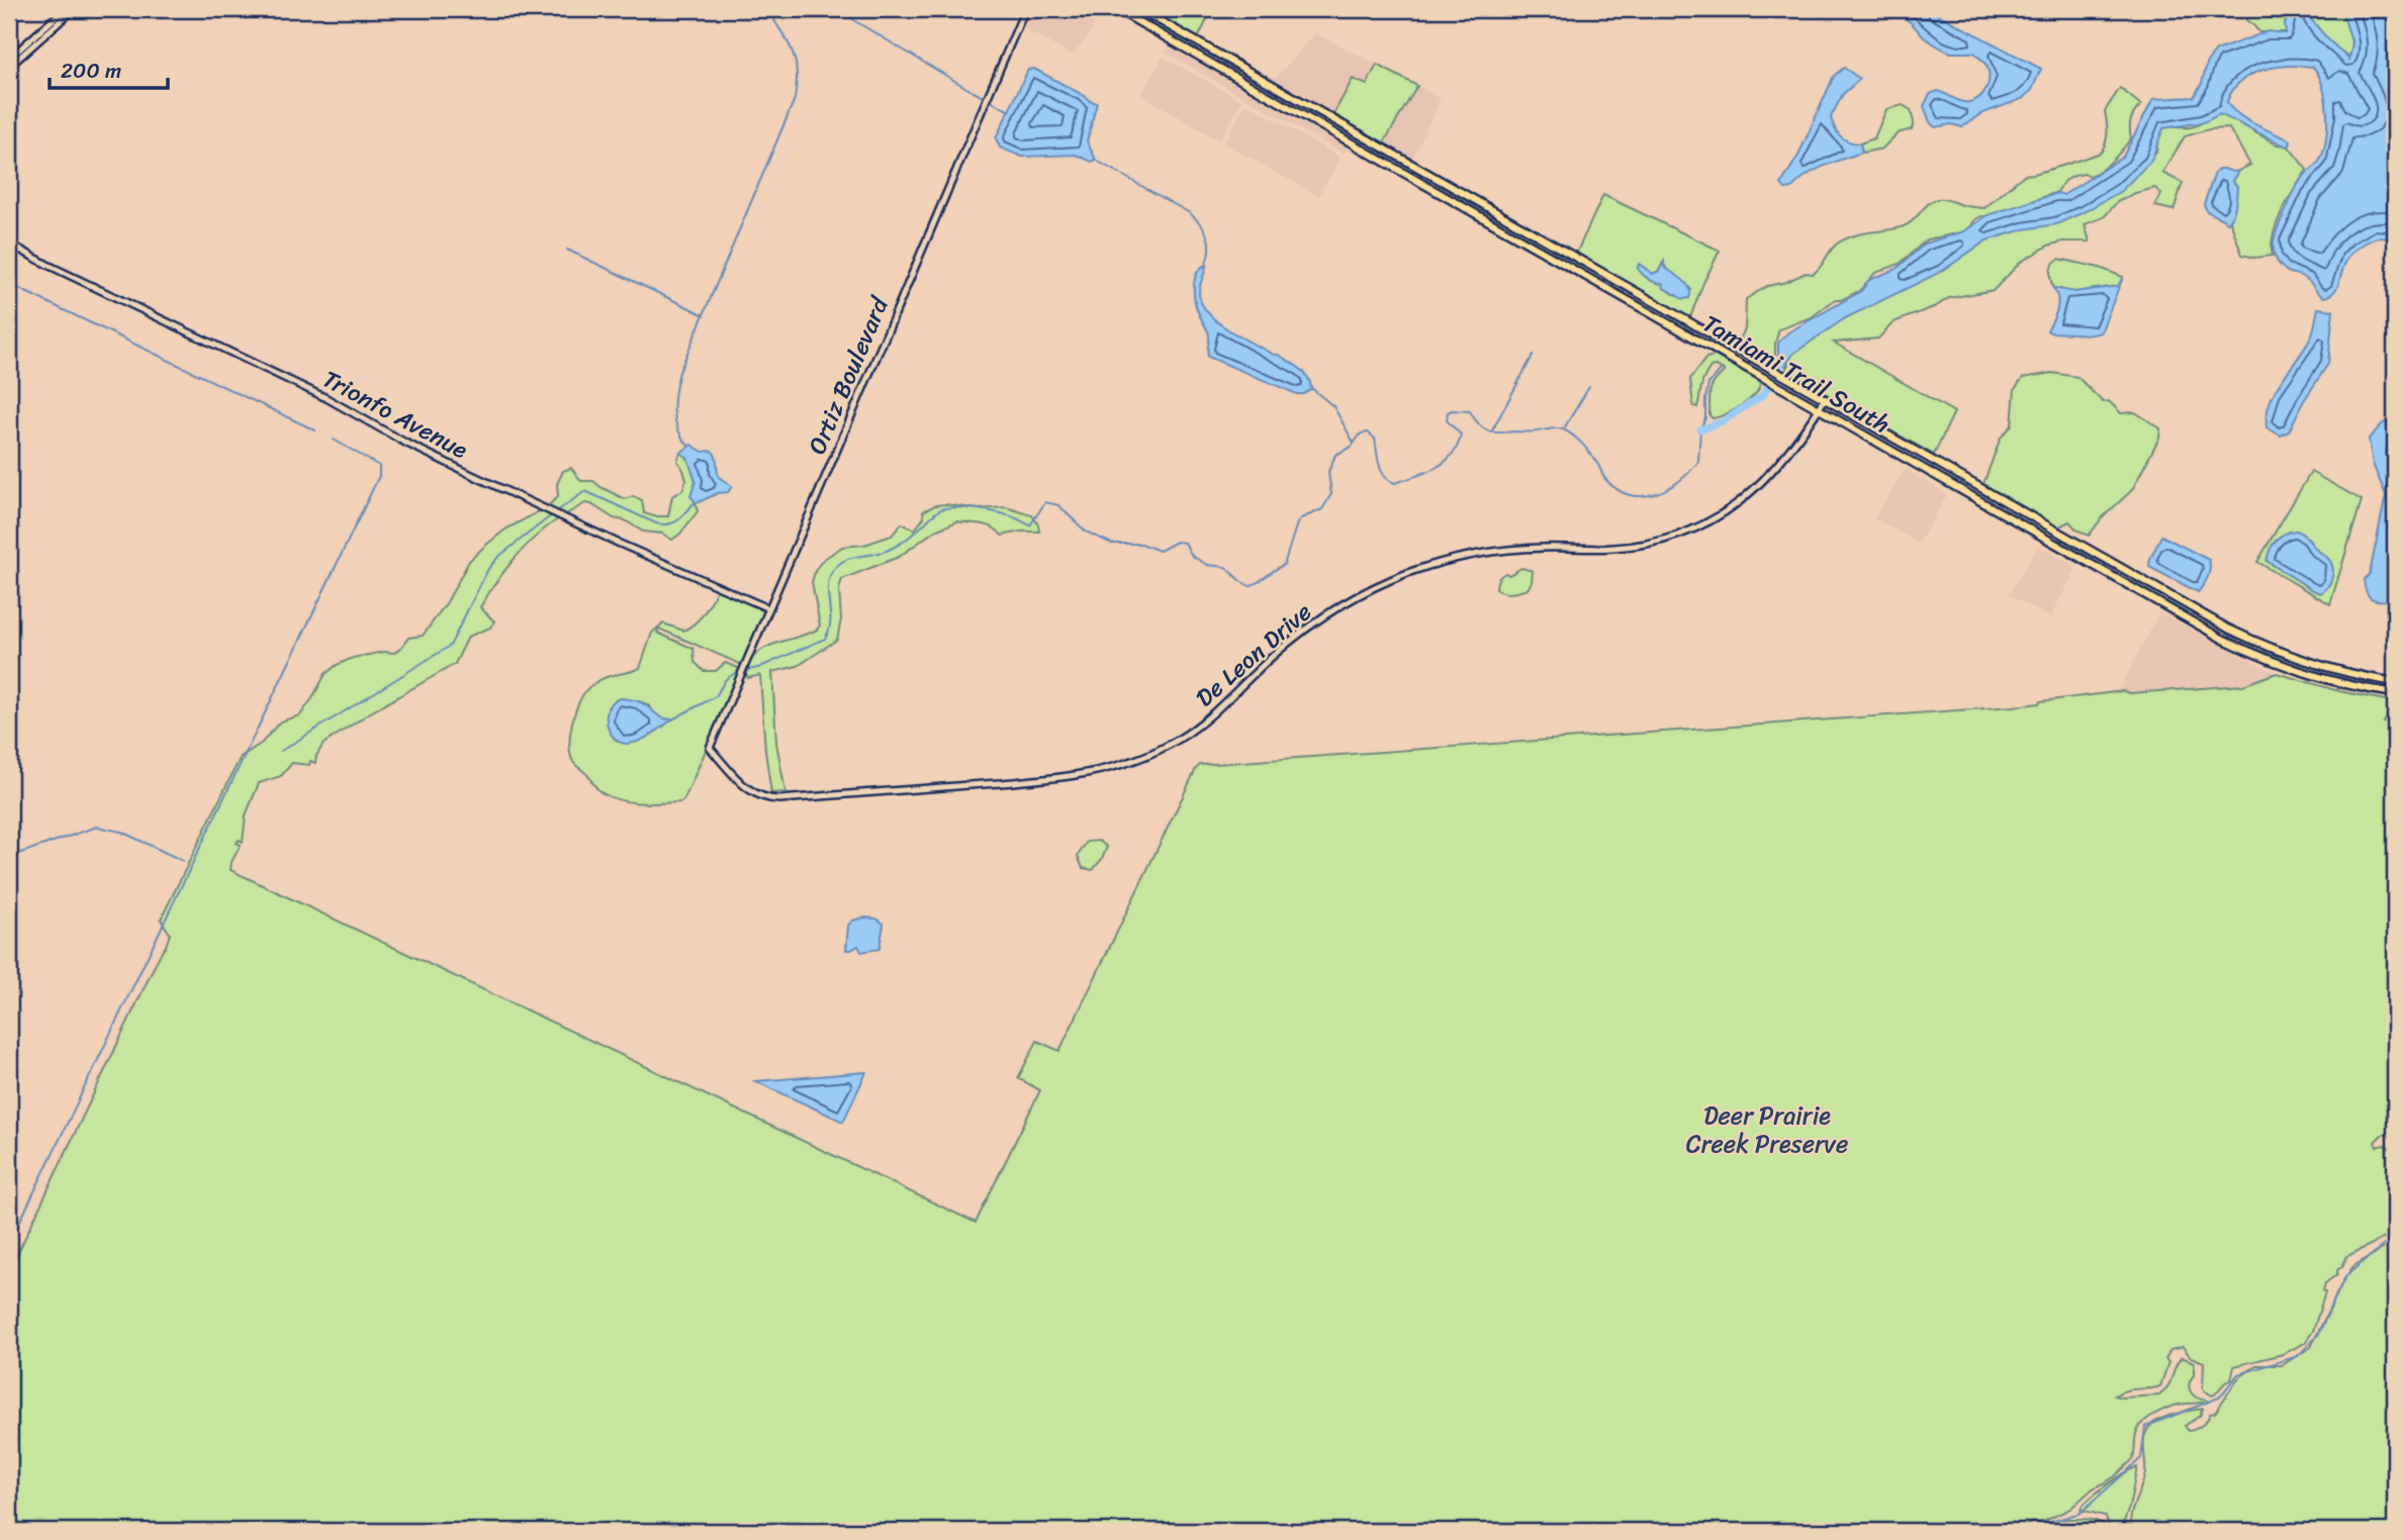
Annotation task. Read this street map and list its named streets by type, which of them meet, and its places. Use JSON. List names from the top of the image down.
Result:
{
  "streets": {
    "main road": ["Tamiami Trail South"],
    "street": ["Ortiz Boulevard", "Trionfo Avenue", "De Leon Drive"]
  },
  "crossings": [
    ["Tamiami Trail South", "De Leon Drive"],
    ["Ortiz Boulevard", "Trionfo Avenue"],
    ["Ortiz Boulevard", "De Leon Drive"]
  ],
  "parks": ["Deer Prairie Creek Preserve"],
  "scale_bar": "200 m"
}
